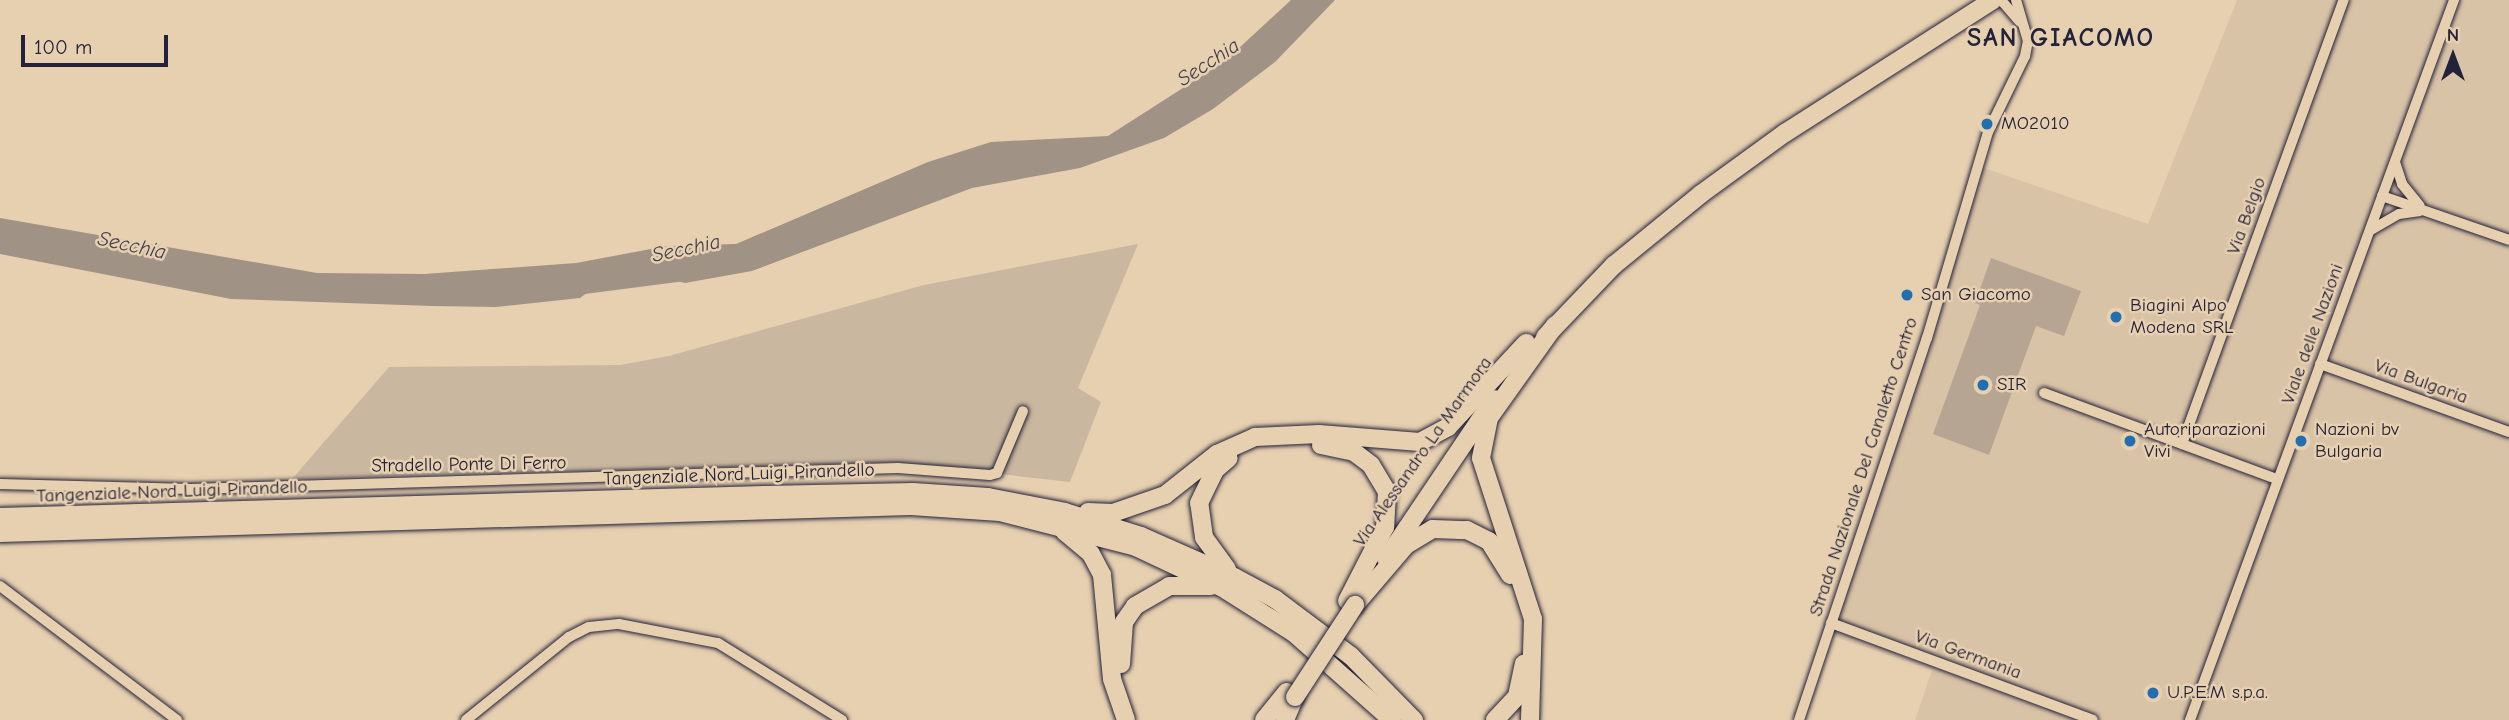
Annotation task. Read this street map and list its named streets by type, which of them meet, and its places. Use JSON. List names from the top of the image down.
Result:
{
  "streets": {
    "main road": ["Via Alessandro La Marmora", "Tangenziale Nord Luigi Pirandello"],
    "street": [
      "Via Belgio",
      "Viale delle Nazioni",
      "Via Bulgaria",
      "Stradello Ponte Di Ferro",
      "Strada Nazionale Del Canaletto Centro",
      "Via Germania"
    ]
  },
  "crossings": [
    ["Viale delle Nazioni", "Via Bulgaria"],
    ["Strada Nazionale Del Canaletto Centro", "Via Germania"]
  ],
  "districts": ["SAN GIACOMO"],
  "water": ["Secchia"],
  "places": [
    "MO2010",
    "San Giacomo",
    "Biagini Alpo Modena SRL",
    "SIR",
    "Autoriparazioni Vivi",
    "Nazioni bv Bulgaria",
    "U.P.E.M s.p.a."
  ],
  "scale_bar": "100 m",
  "north": "top"
}
